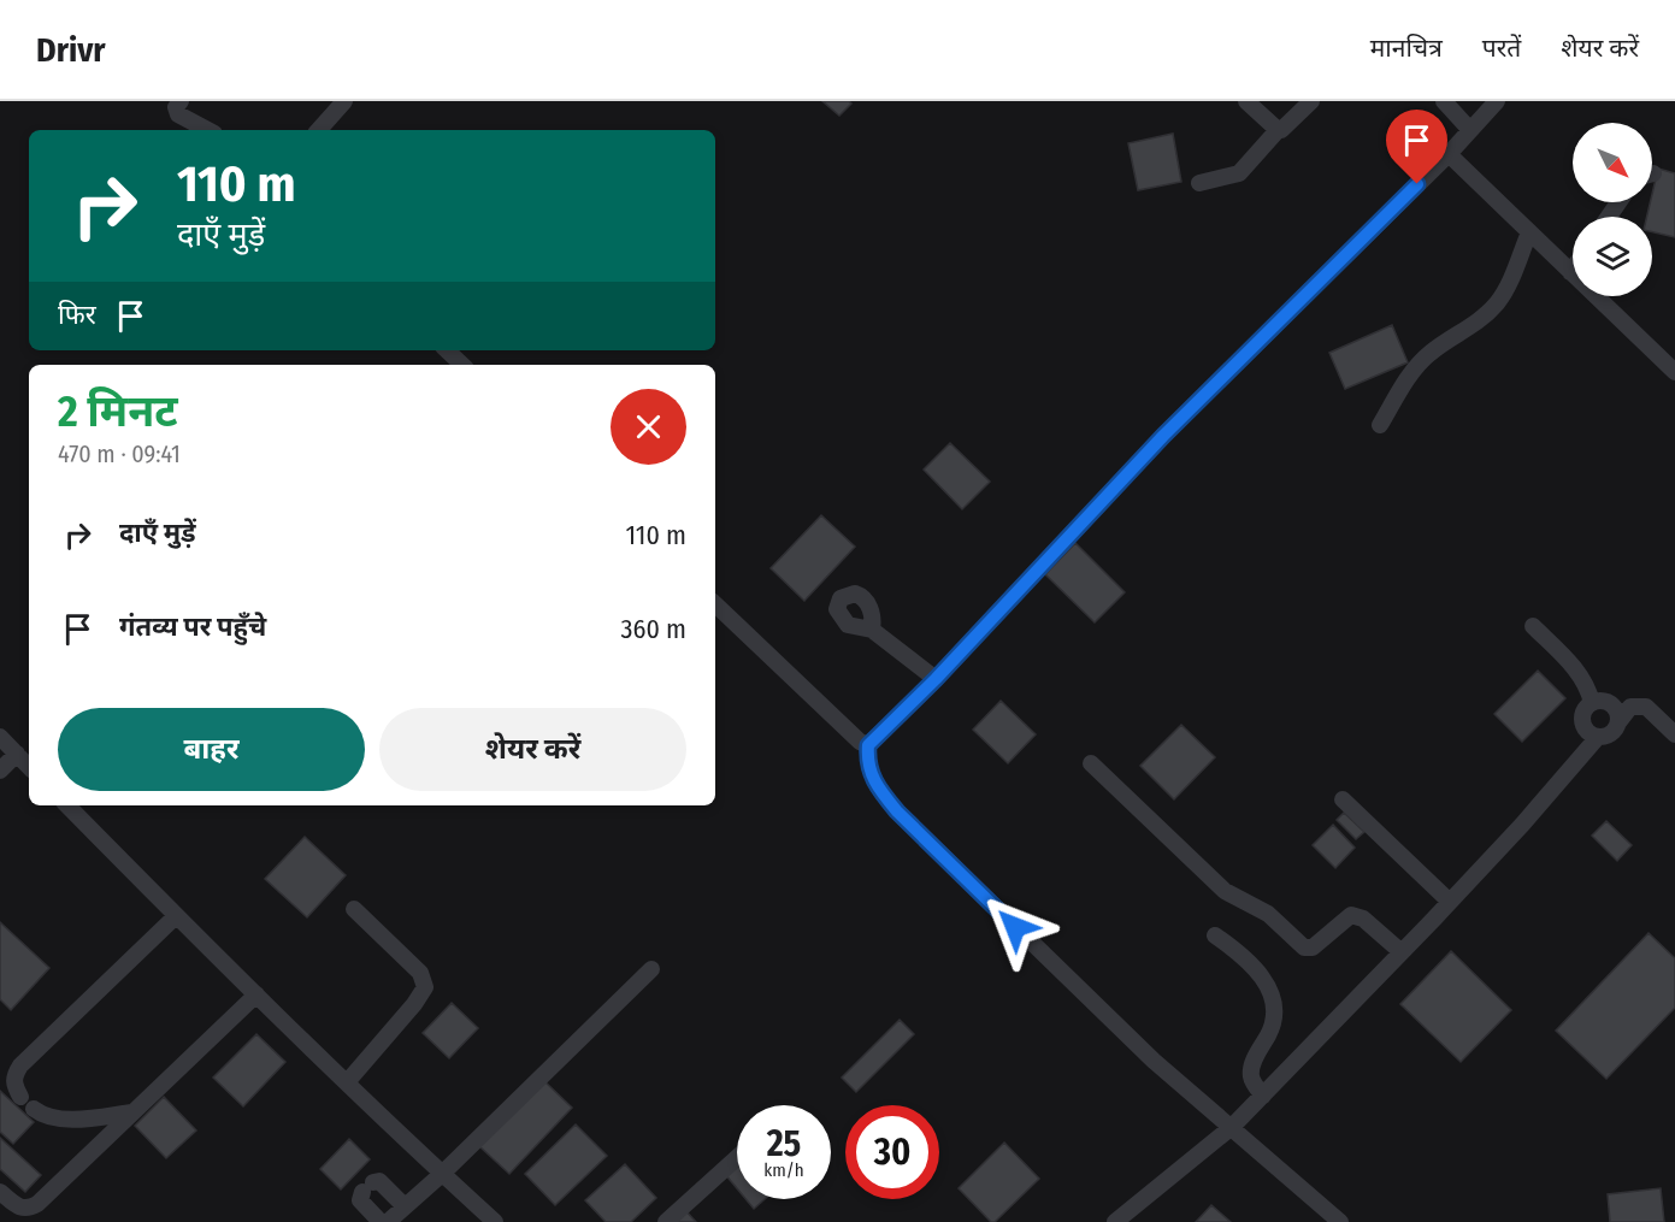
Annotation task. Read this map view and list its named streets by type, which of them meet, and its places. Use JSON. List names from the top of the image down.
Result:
{
  "north": "bottom right",
  "page": {
    "header": "Drivr",
    "nav": ["मानचित्र", "परतें", "शेयर करें"],
    "turn": ["110 m", "दाएँ मुड़ें"],
    "then": "फिर",
    "heading": ["2 मिनट", "470 m · 09:41"],
    "list": [
      {
        "name": "दाएँ मुड़ें",
        "value": "110 m"
      },
      {
        "name": "गंतव्य पर पहुँचे",
        "value": "360 m"
      }
    ],
    "buttons": ["बाहर", "शेयर करें"],
    "speed": "25 km/h",
    "limit": "30"
  }
}
